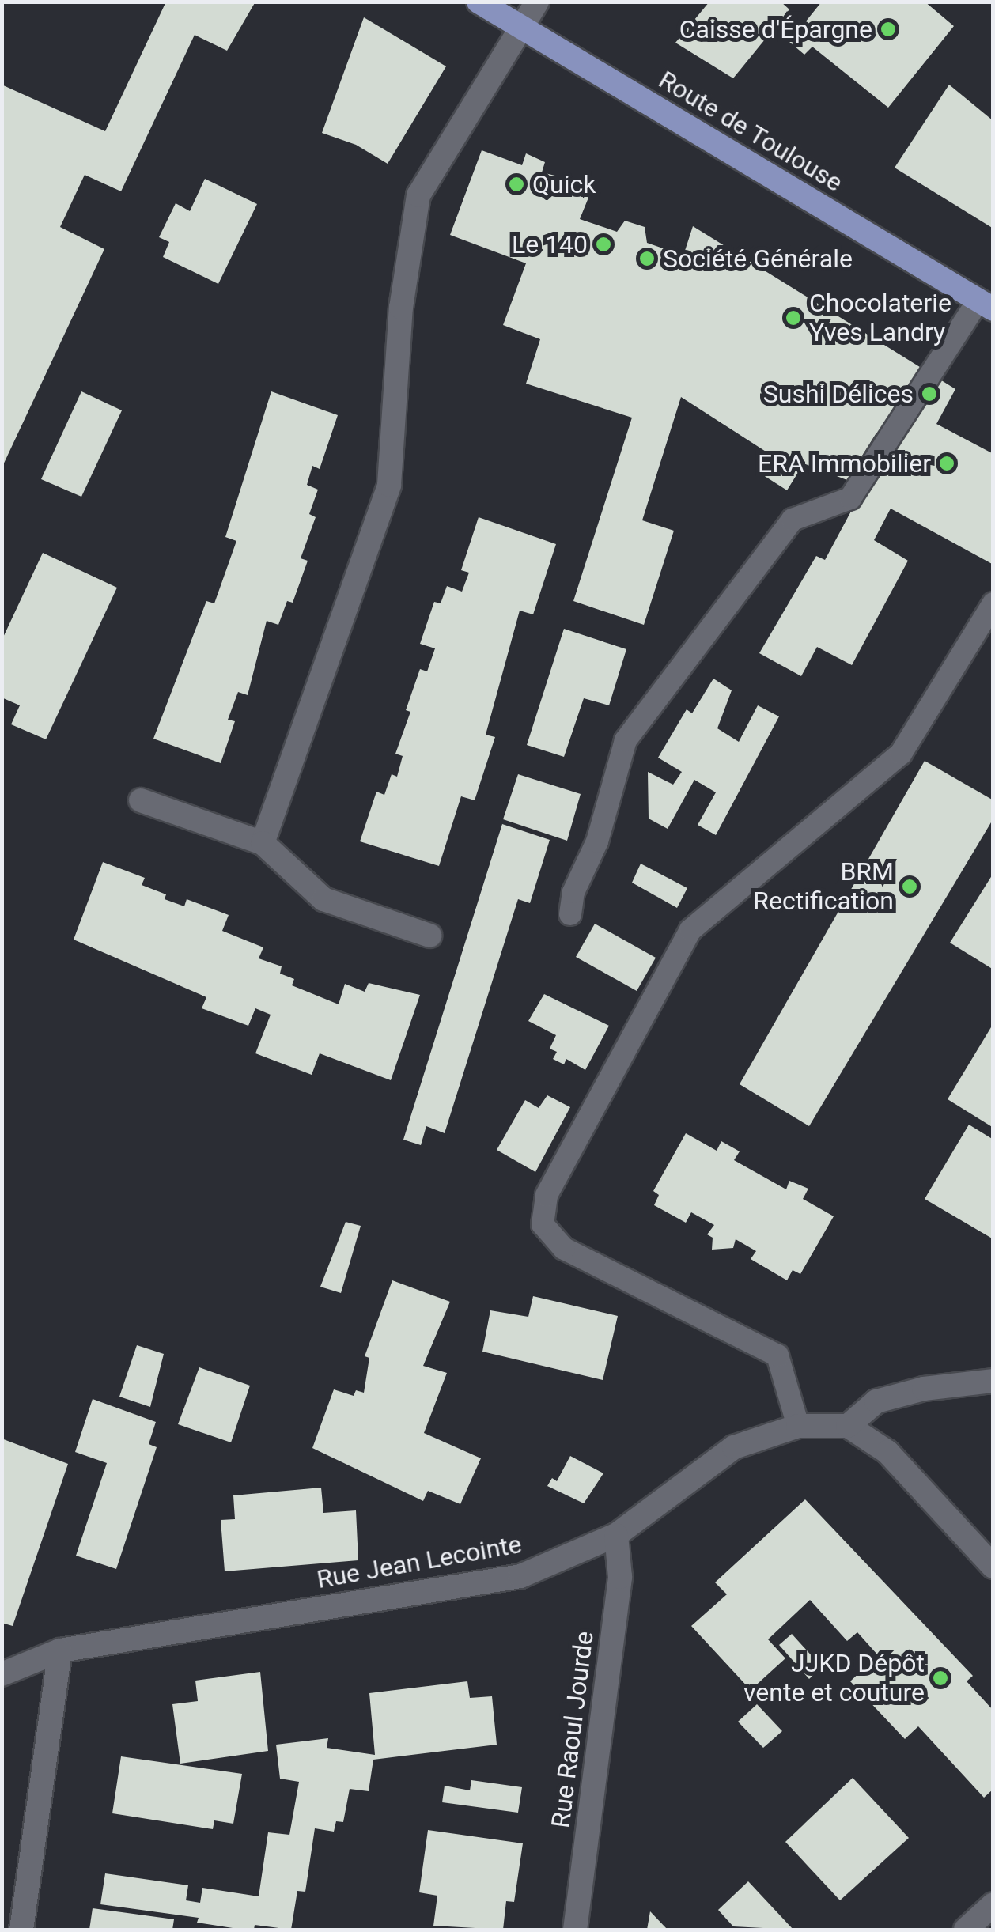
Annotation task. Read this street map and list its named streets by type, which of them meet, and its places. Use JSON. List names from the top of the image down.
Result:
{
  "streets": {
    "main road": ["Route de Toulouse"],
    "street": ["Rue Jean Lecointe", "Rue Raoul Jourde"]
  },
  "crossings": [
    ["Rue Jean Lecointe", "Rue Raoul Jourde"]
  ],
  "places": [
    "Caisse d'Épargne",
    "Quick",
    "Le 140",
    "Société Générale",
    "Chocolaterie Yves Landry",
    "Sushi Délices",
    "ERA Immobilier",
    "BRM Rectification",
    "JJKD Dépôt vente et couture"
  ]
}
